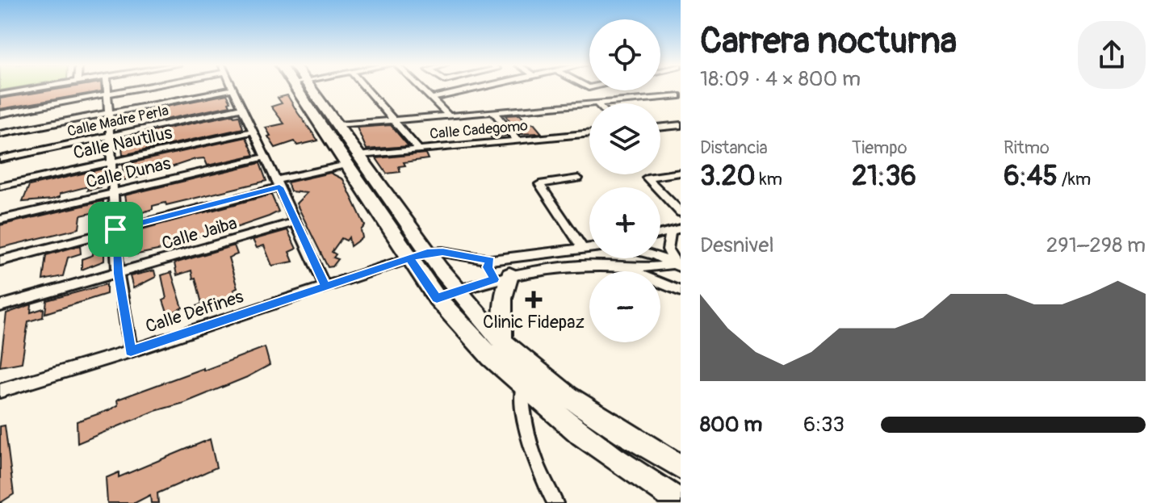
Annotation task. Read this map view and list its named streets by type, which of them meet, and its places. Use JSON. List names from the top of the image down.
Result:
{
  "streets": {
    "street": [
      "Calle Madre Perla",
      "Calle Cadegomo",
      "Calle Nautilus",
      "Calle Dunas",
      "Calle Jaiba",
      "Calle Delfines"
    ]
  },
  "places": {
    "health": ["Clinic Fidepaz"]
  },
  "page": {
    "heading": ["Carrera nocturna", "18:09 · 4 × 800 m"],
    "map_buttons": ["+", "−"],
    "stats": [
      ["Distancia", "3.20 km"],
      ["Tiempo", "21:36"],
      ["Ritmo", "6:45 /km"]
    ],
    "chart": ["Desnivel", "291–298 m"],
    "list": [
      {
        "name": "800 m",
        "note": "6:33"
      }
    ]
  }
}
